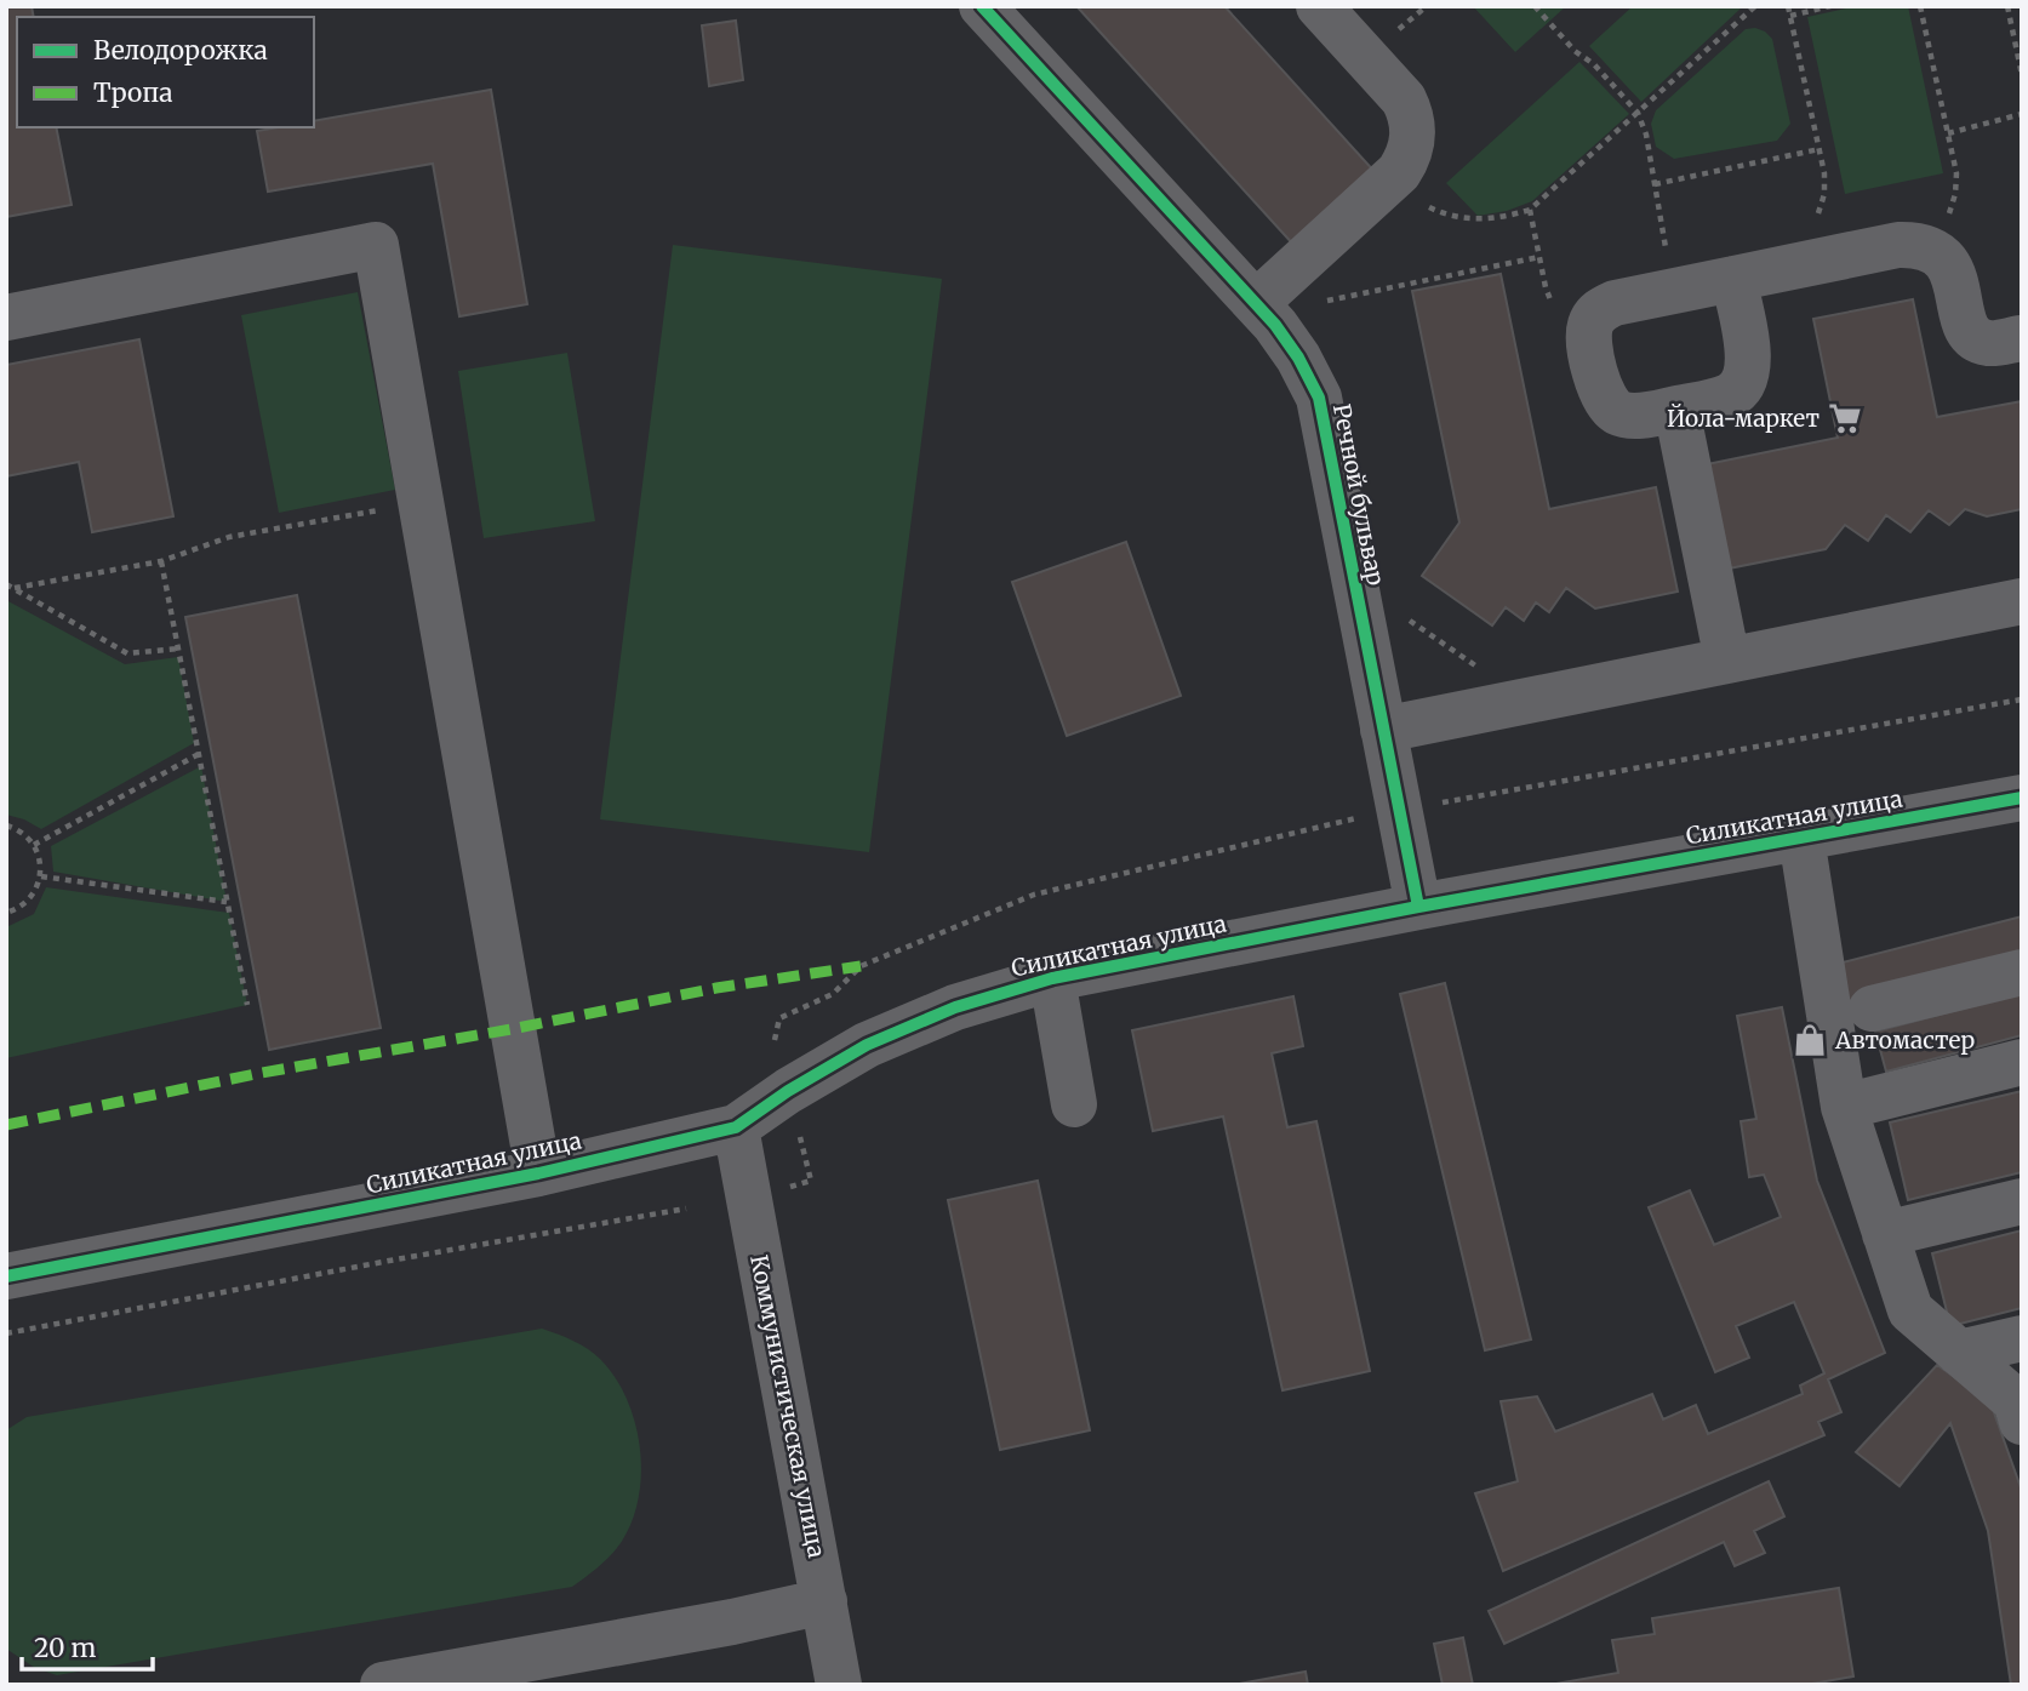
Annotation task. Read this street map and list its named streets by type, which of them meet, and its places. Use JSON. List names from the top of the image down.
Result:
{
  "streets": {
    "street": ["Речной бульвар", "Силикатная улица", "Коммунистическая улица"]
  },
  "crossings": [
    ["Речной бульвар", "Силикатная улица"],
    ["Силикатная улица", "Коммунистическая улица"]
  ],
  "places": {
    "supermarket": ["Йола-маркет"],
    "shop": ["Автомастер"]
  },
  "legend": ["Велодорожка", "Тропа"],
  "scale_bar": "20 m"
}
